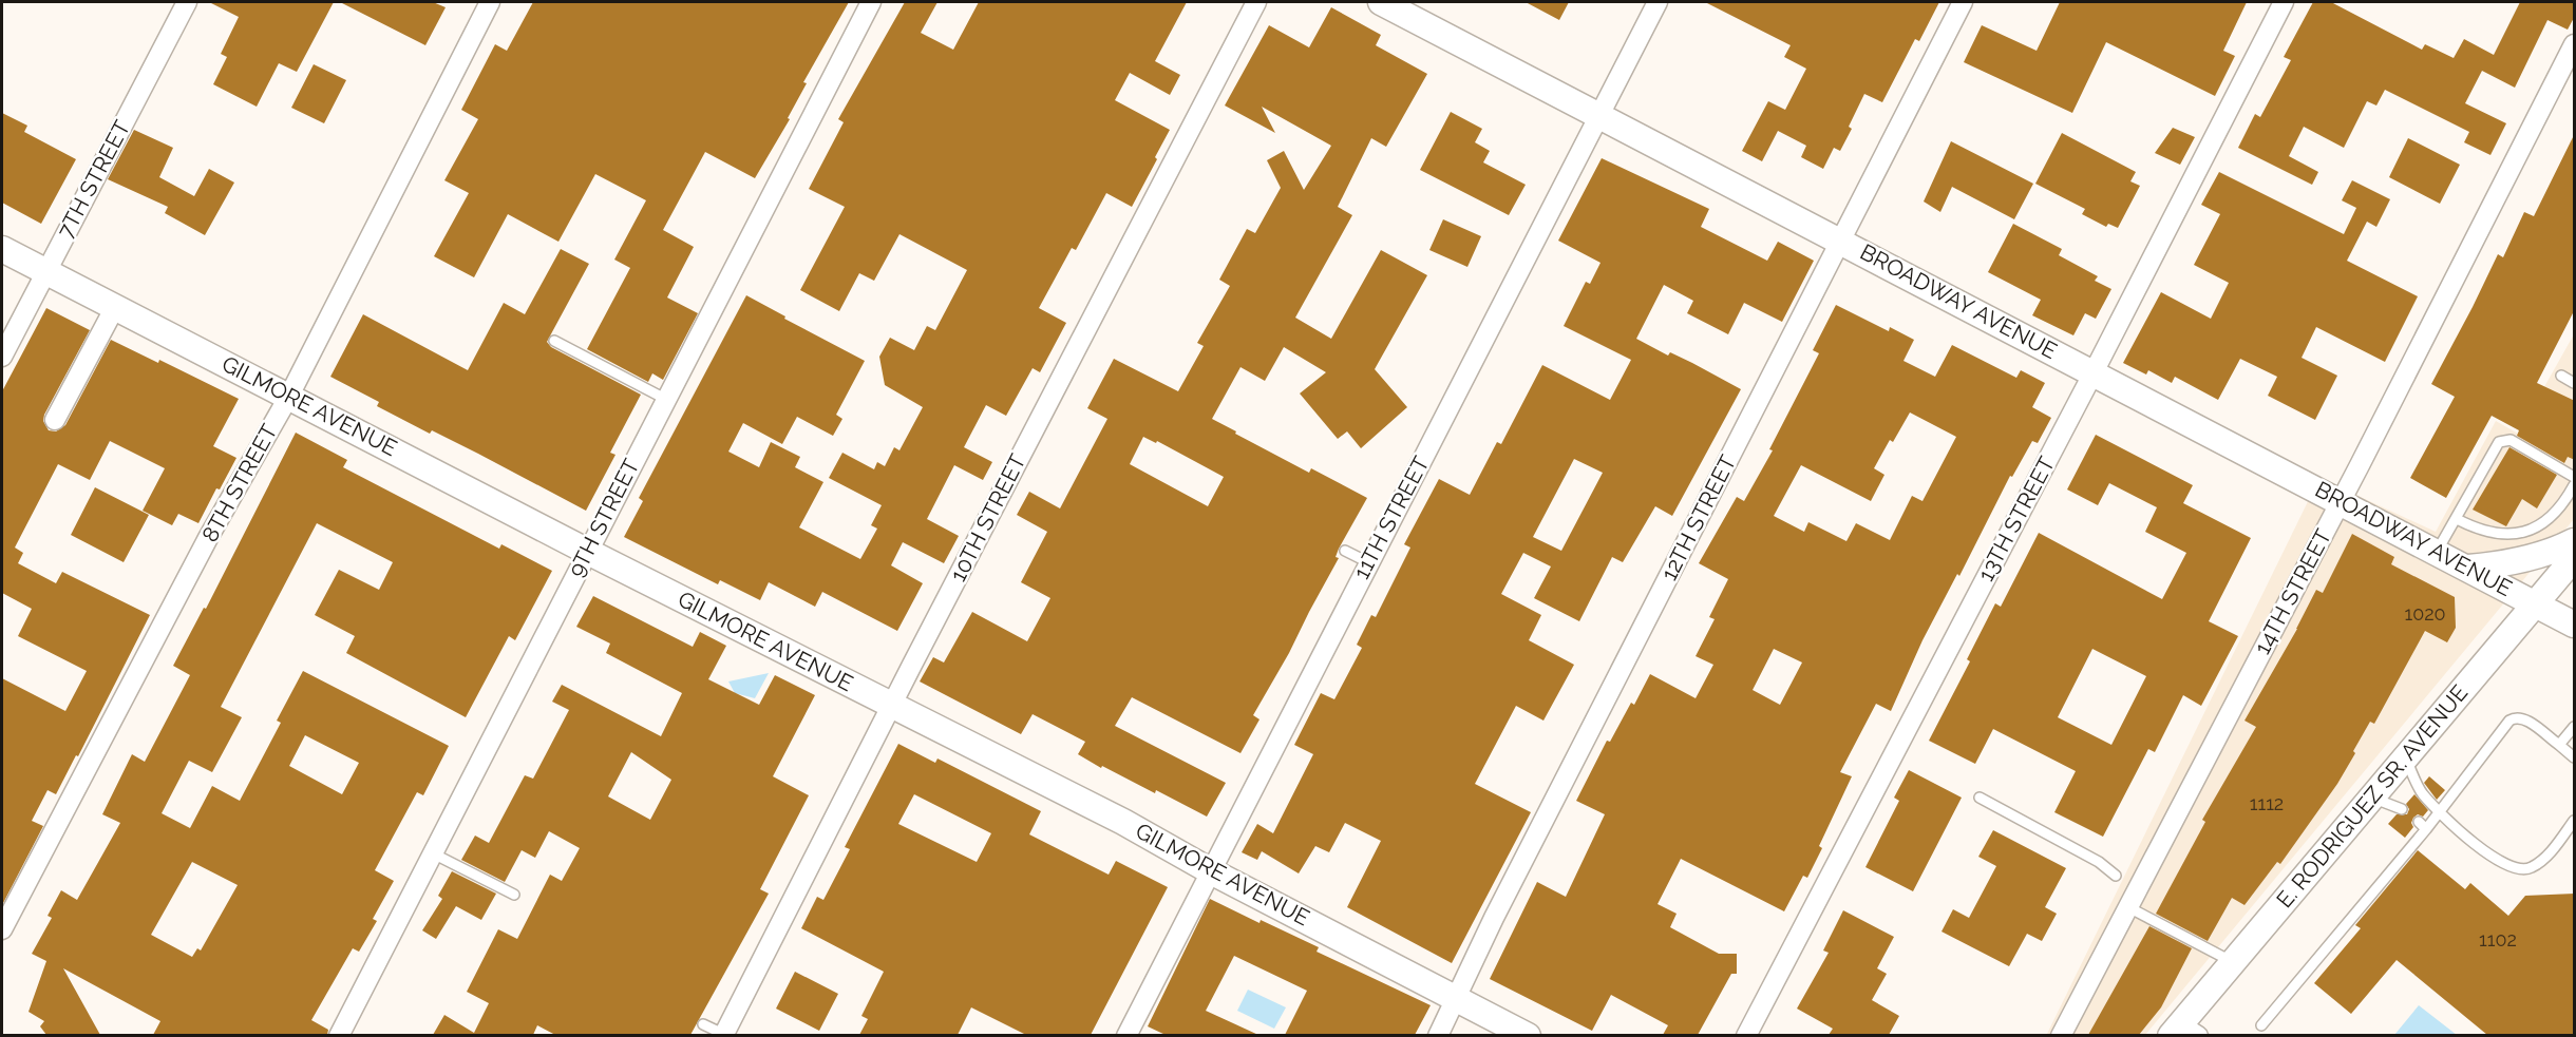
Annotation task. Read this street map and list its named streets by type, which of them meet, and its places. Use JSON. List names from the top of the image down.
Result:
{
  "streets": {
    "main road": ["BROADWAY AVENUE", "GILMORE AVENUE", "E. RODRIGUEZ SR. AVENUE"],
    "street": [
      "7TH STREET",
      "8TH STREET",
      "9TH STREET",
      "10TH STREET",
      "11TH STREET",
      "12TH STREET",
      "13TH STREET",
      "14TH STREET"
    ]
  },
  "crossings": [
    ["7TH STREET", "GILMORE AVENUE"],
    ["BROADWAY AVENUE", "11TH STREET"],
    ["BROADWAY AVENUE", "12TH STREET"],
    ["BROADWAY AVENUE", "13TH STREET"],
    ["BROADWAY AVENUE", "14TH STREET"],
    ["BROADWAY AVENUE", "E. RODRIGUEZ SR. AVENUE"],
    ["GILMORE AVENUE", "8TH STREET"],
    ["GILMORE AVENUE", "9TH STREET"],
    ["GILMORE AVENUE", "10TH STREET"],
    ["GILMORE AVENUE", "11TH STREET"],
    ["GILMORE AVENUE", "12TH STREET"]
  ],
  "house_numbers": ["1020", "1112", "1102"]
}
